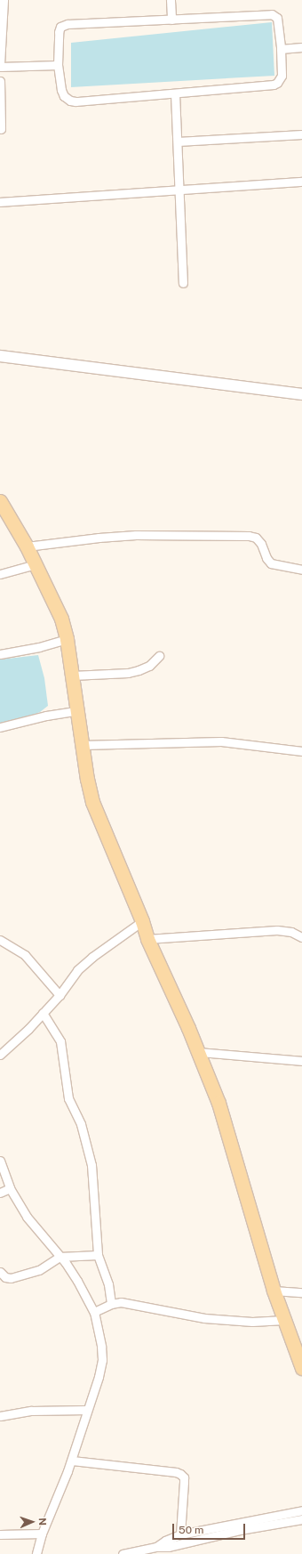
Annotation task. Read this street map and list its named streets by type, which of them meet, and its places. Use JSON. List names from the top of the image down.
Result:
{
  "scale_bar": "50 m",
  "north": "right"
}
